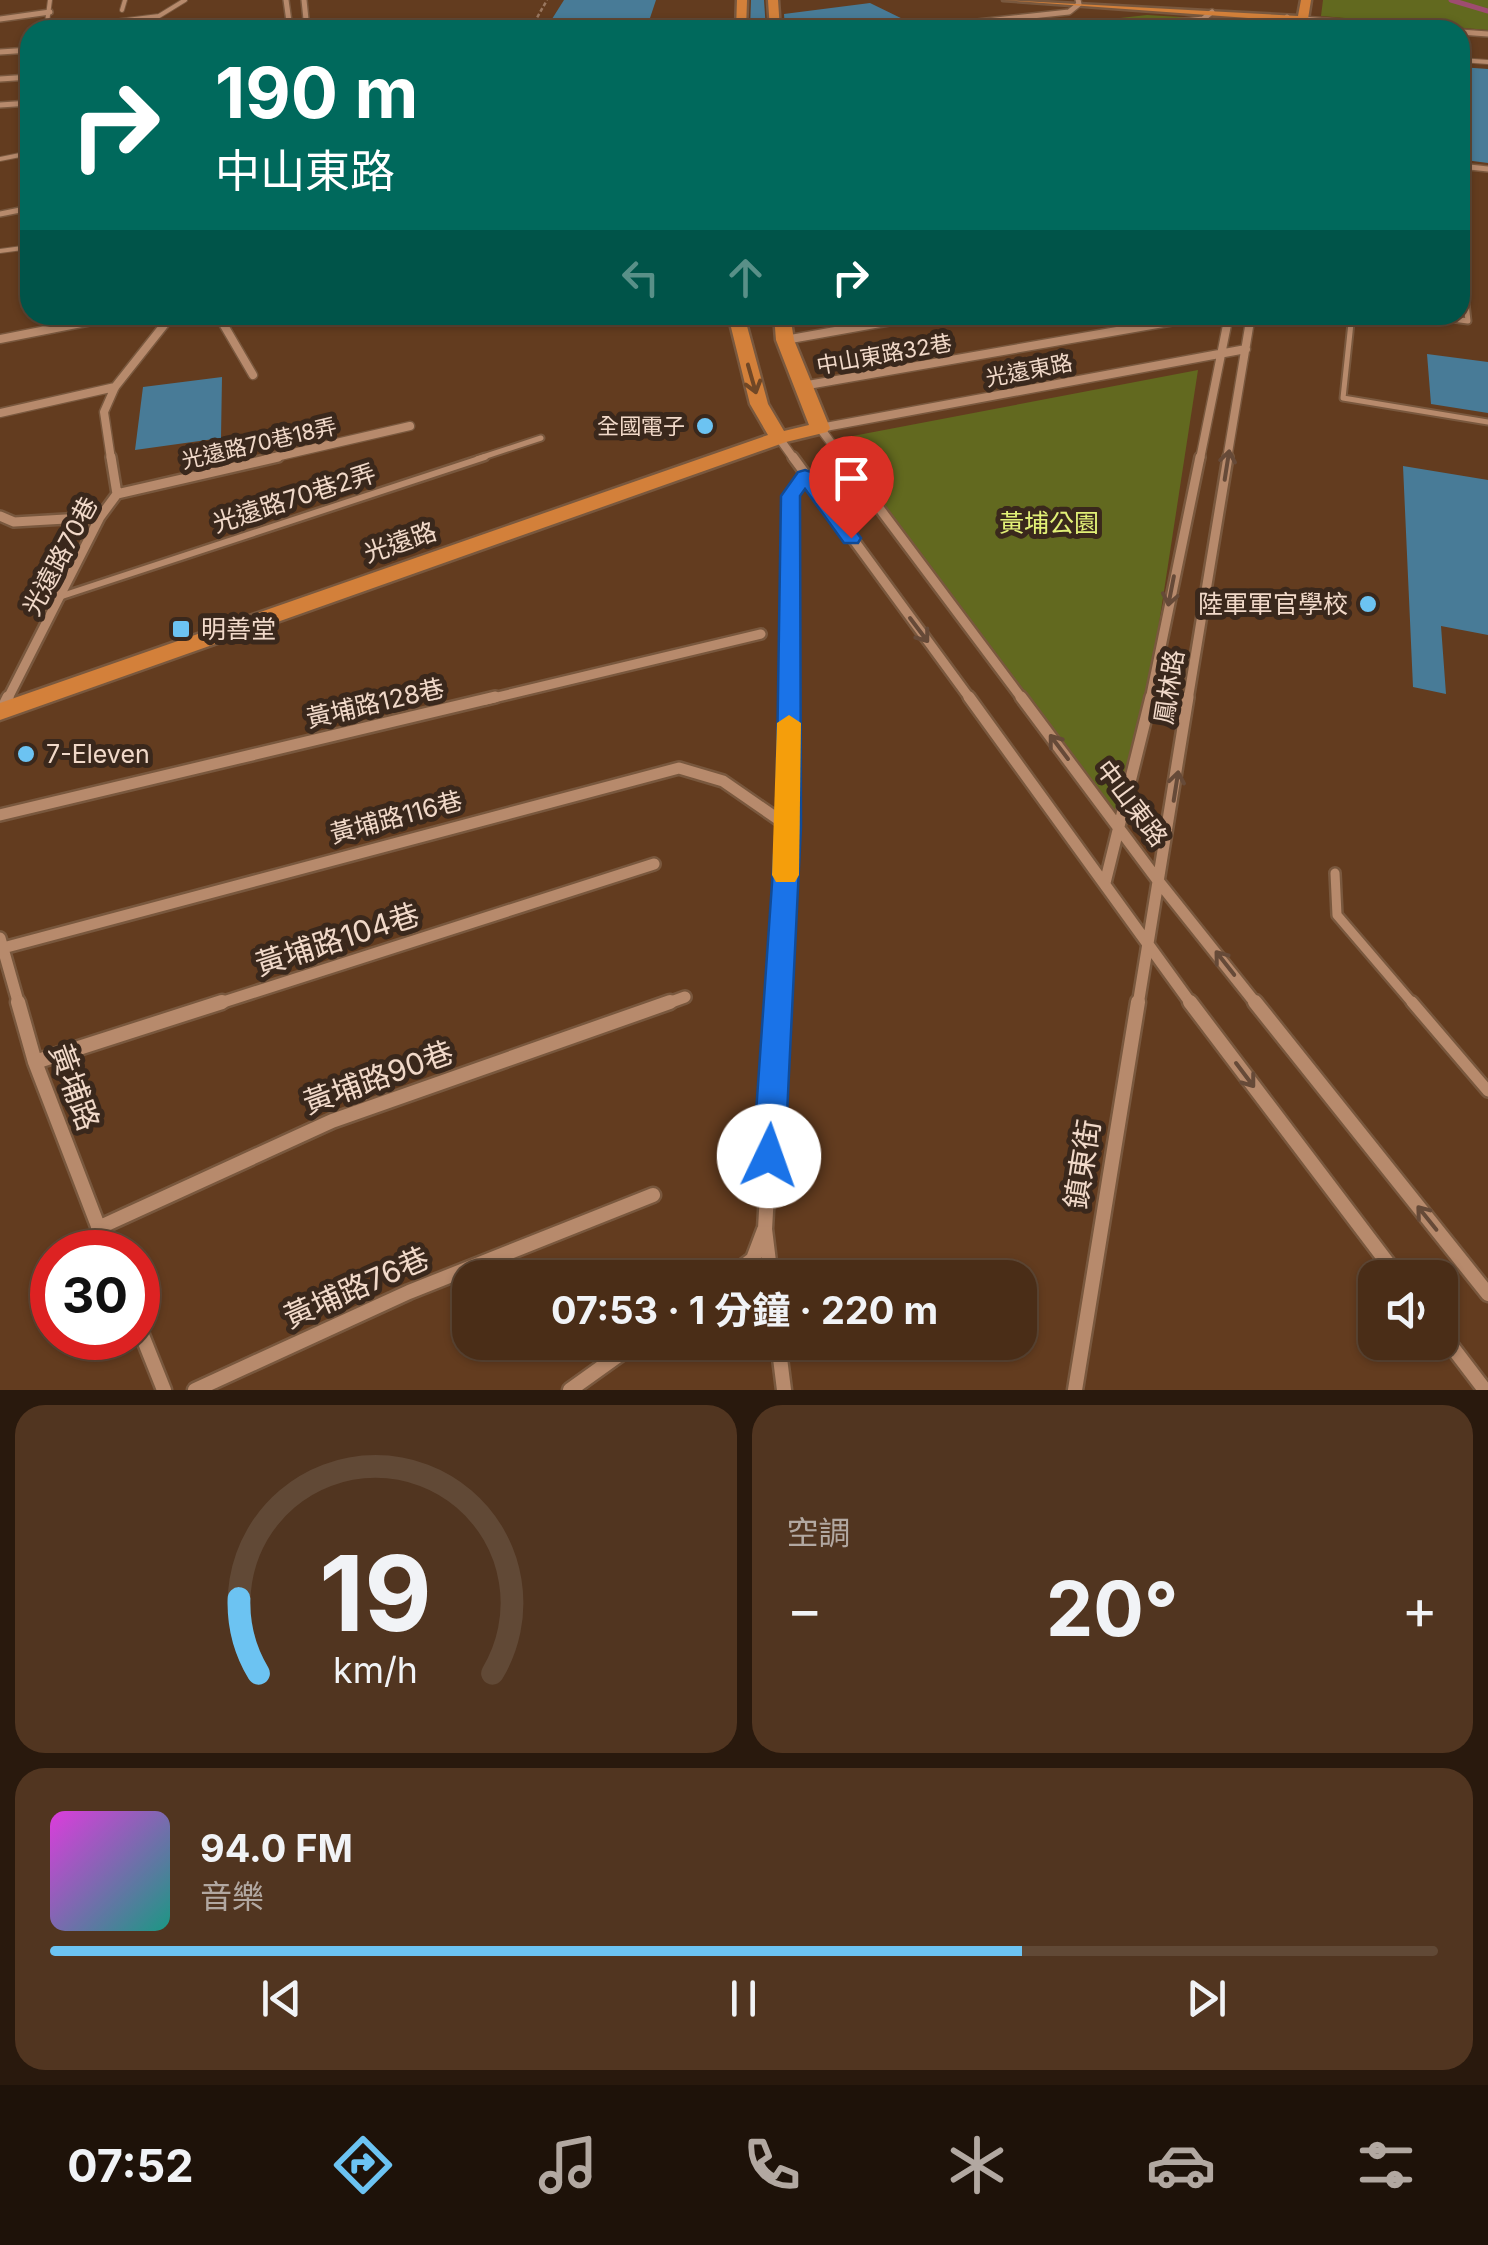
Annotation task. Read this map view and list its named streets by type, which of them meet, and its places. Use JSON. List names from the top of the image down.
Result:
{
  "streets": {
    "main road": ["光遠路", "中山東路"],
    "street": [
      "中山東路32巷",
      "光遠東路",
      "光遠路70巷18弄",
      "光遠路70巷",
      "鳳林路",
      "黃埔路128巷",
      "黃埔路116巷",
      "黃埔路104巷",
      "黃埔路90巷",
      "黃埔路",
      "鎮東街",
      "黃埔路76巷"
    ],
    "lane": ["光遠路70巷2弄"]
  },
  "crossings": [
    ["中山東路32巷", "中山東路"],
    ["光遠東路", "光遠路"],
    ["光遠東路", "鳳林路"],
    ["光遠東路", "中山東路"],
    ["光遠路70巷18弄", "光遠路70巷"],
    ["光遠路70巷2弄", "光遠路70巷"],
    ["光遠路", "光遠路70巷"],
    ["光遠路", "中山東路"],
    ["鳳林路", "中山東路"],
    ["鳳林路", "鎮東街"],
    ["黃埔路116巷", "黃埔路"],
    ["黃埔路104巷", "黃埔路"],
    ["黃埔路90巷", "黃埔路"]
  ],
  "one_way": ["中山東路"],
  "parks": ["黃埔公園"],
  "places": {
    "other": ["全國電子", "陸軍軍官學校", "7-Eleven"],
    "transit": ["明善堂"]
  },
  "page": {
    "turn": ["190 m", "中山東路"],
    "limit": "30",
    "trip": "07:53 · 1 分鐘 · 220 m",
    "tile": "空調",
    "heat": ["−", "20°", "+"],
    "song": ["94.0 FM", "音樂"],
    "tabs": "07:52",
    "gauge": ["19", "km/h"]
  }
}
